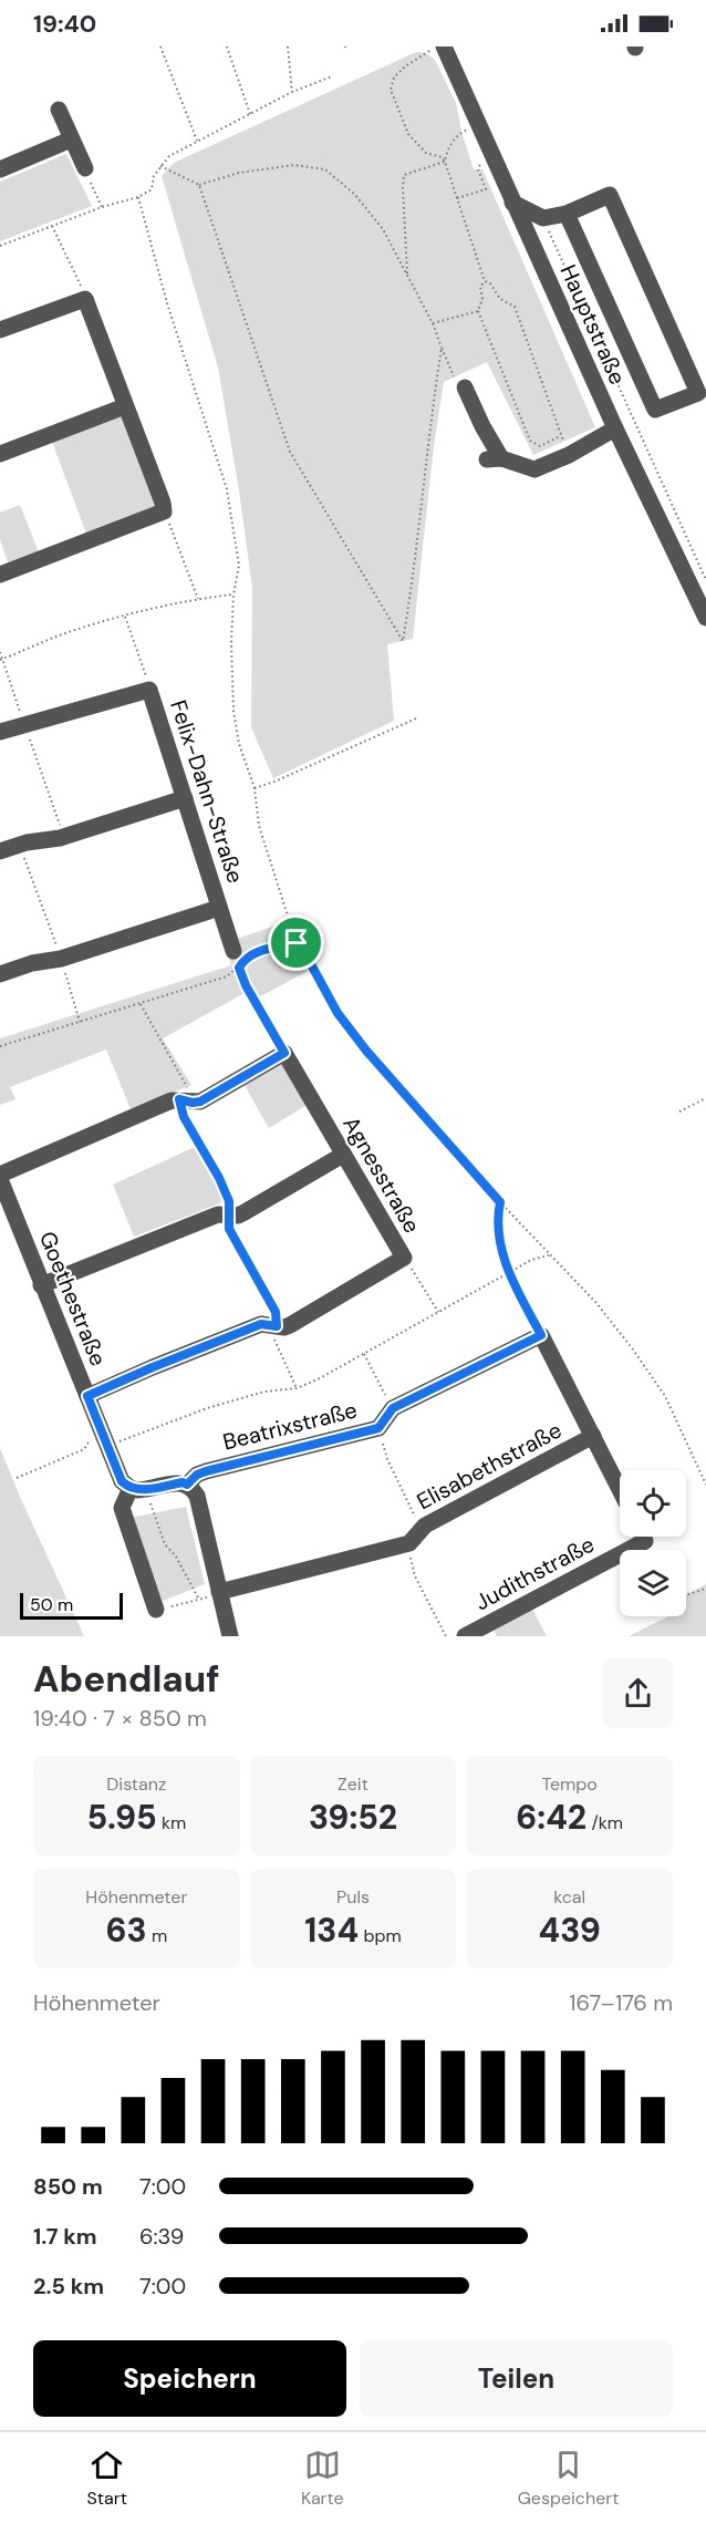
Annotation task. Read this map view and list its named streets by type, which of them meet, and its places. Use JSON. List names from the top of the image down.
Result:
{
  "streets": {
    "street": [
      "Hauptstraße",
      "Felix-Dahn-Straße",
      "Agnesstraße",
      "Goethestraße",
      "Beatrixstraße",
      "Elisabethstraße",
      "Judithstraße"
    ]
  },
  "crossings": [
    ["Agnesstraße", "Goethestraße"]
  ],
  "scale_bar": "50 m",
  "page": {
    "status": "19:40",
    "scale": "50 m",
    "heading": ["Abendlauf", "19:40 · 7 × 850 m"],
    "stats": [
      ["Distanz", "5.95 km"],
      ["Zeit", "39:52"],
      ["Tempo", "6:42 /km"],
      ["Höhenmeter", "63 m"],
      ["Puls", "134 bpm"],
      ["kcal", "439"]
    ],
    "chart": ["Höhenmeter", "167–176 m"],
    "list": [
      {
        "name": "850 m",
        "note": "7:00"
      },
      {
        "name": "1.7 km",
        "note": "6:39"
      },
      {
        "name": "2.5 km",
        "note": "7:00"
      }
    ],
    "buttons": ["Speichern", "Teilen"],
    "tabs": ["Start", "Karte", "Gespeichert"]
  }
}
